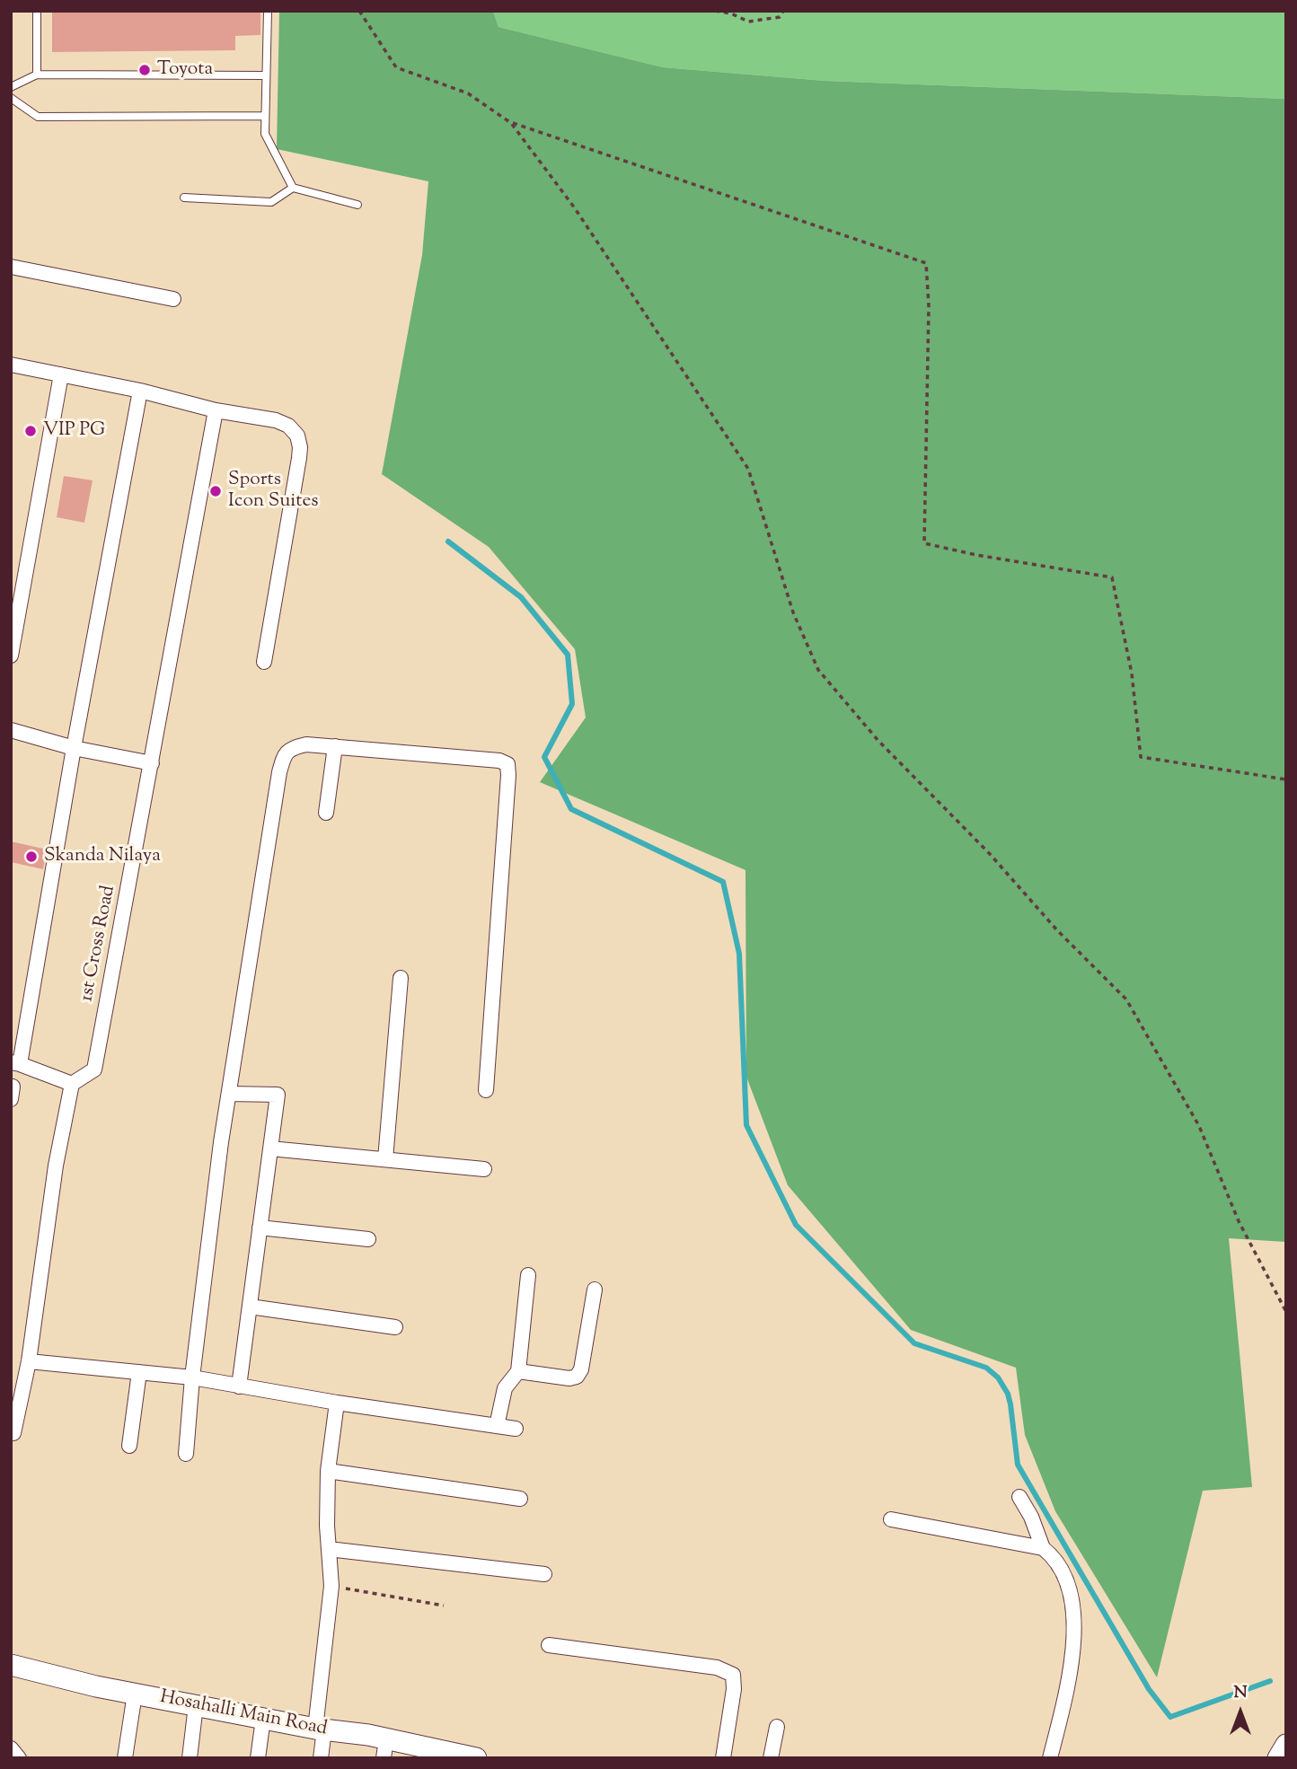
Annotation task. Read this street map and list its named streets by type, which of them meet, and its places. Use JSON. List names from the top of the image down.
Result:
{
  "streets": {
    "street": ["1st Cross Road", "Hosahalli Main Road"]
  },
  "places": [
    "Toyota",
    "VIP PG",
    "Sports Icon Suites",
    "Skanda Nilaya"
  ],
  "north": "top"
}
